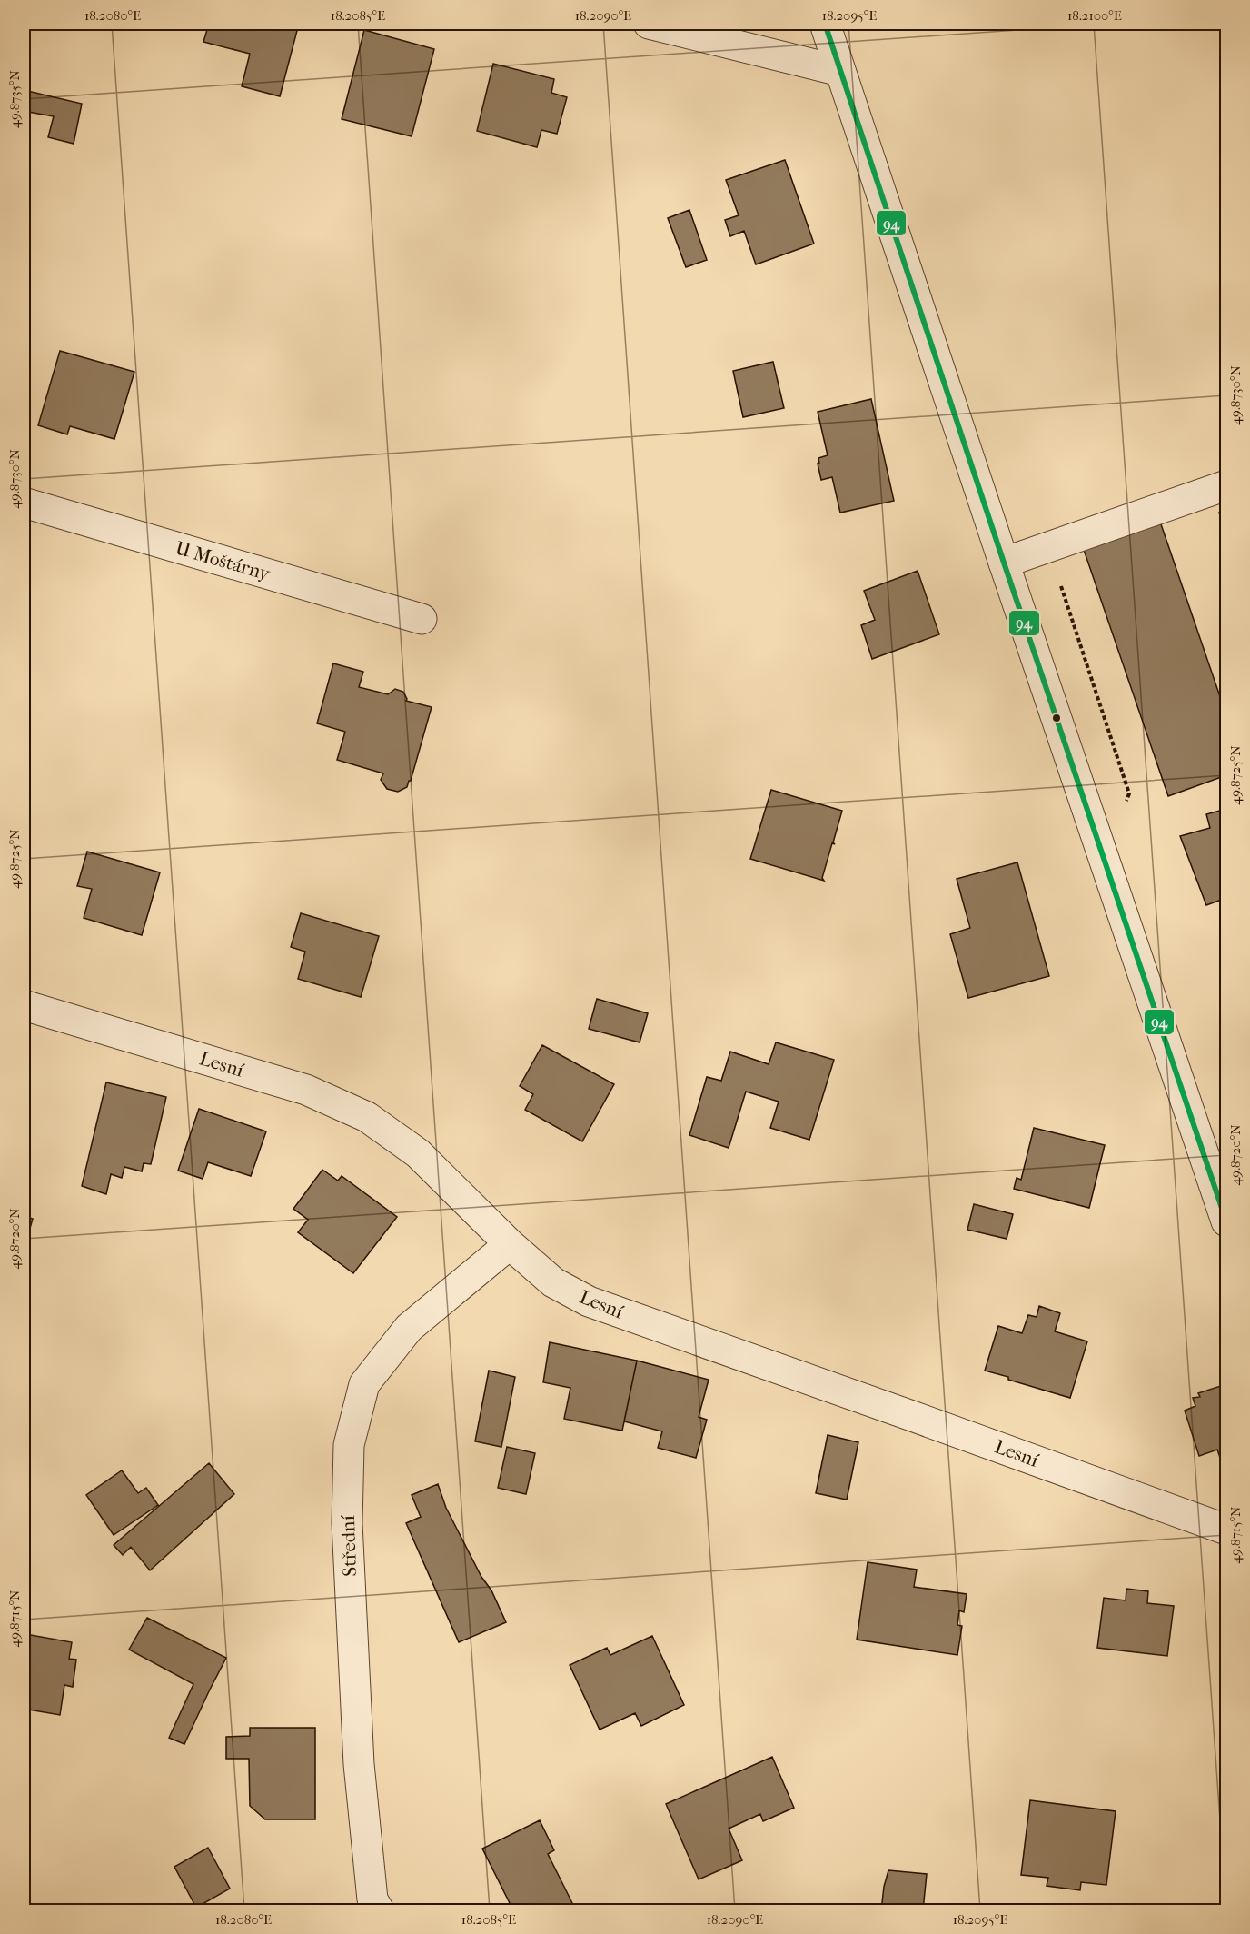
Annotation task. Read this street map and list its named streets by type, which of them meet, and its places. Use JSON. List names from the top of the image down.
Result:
{
  "streets": {
    "street": ["U Moštárny", "Lesní", "Střední"]
  },
  "crossings": [
    ["Lesní", "Střední"]
  ],
  "lines": ["transit line 94"],
  "coordinates": [
    "18.2080°E",
    "18.2085°E",
    "18.2090°E",
    "18.2095°E",
    "18.2100°E",
    "49.8735°N",
    "49.8730°N",
    "49.8725°N",
    "49.8720°N",
    "49.8715°N"
  ]
}
